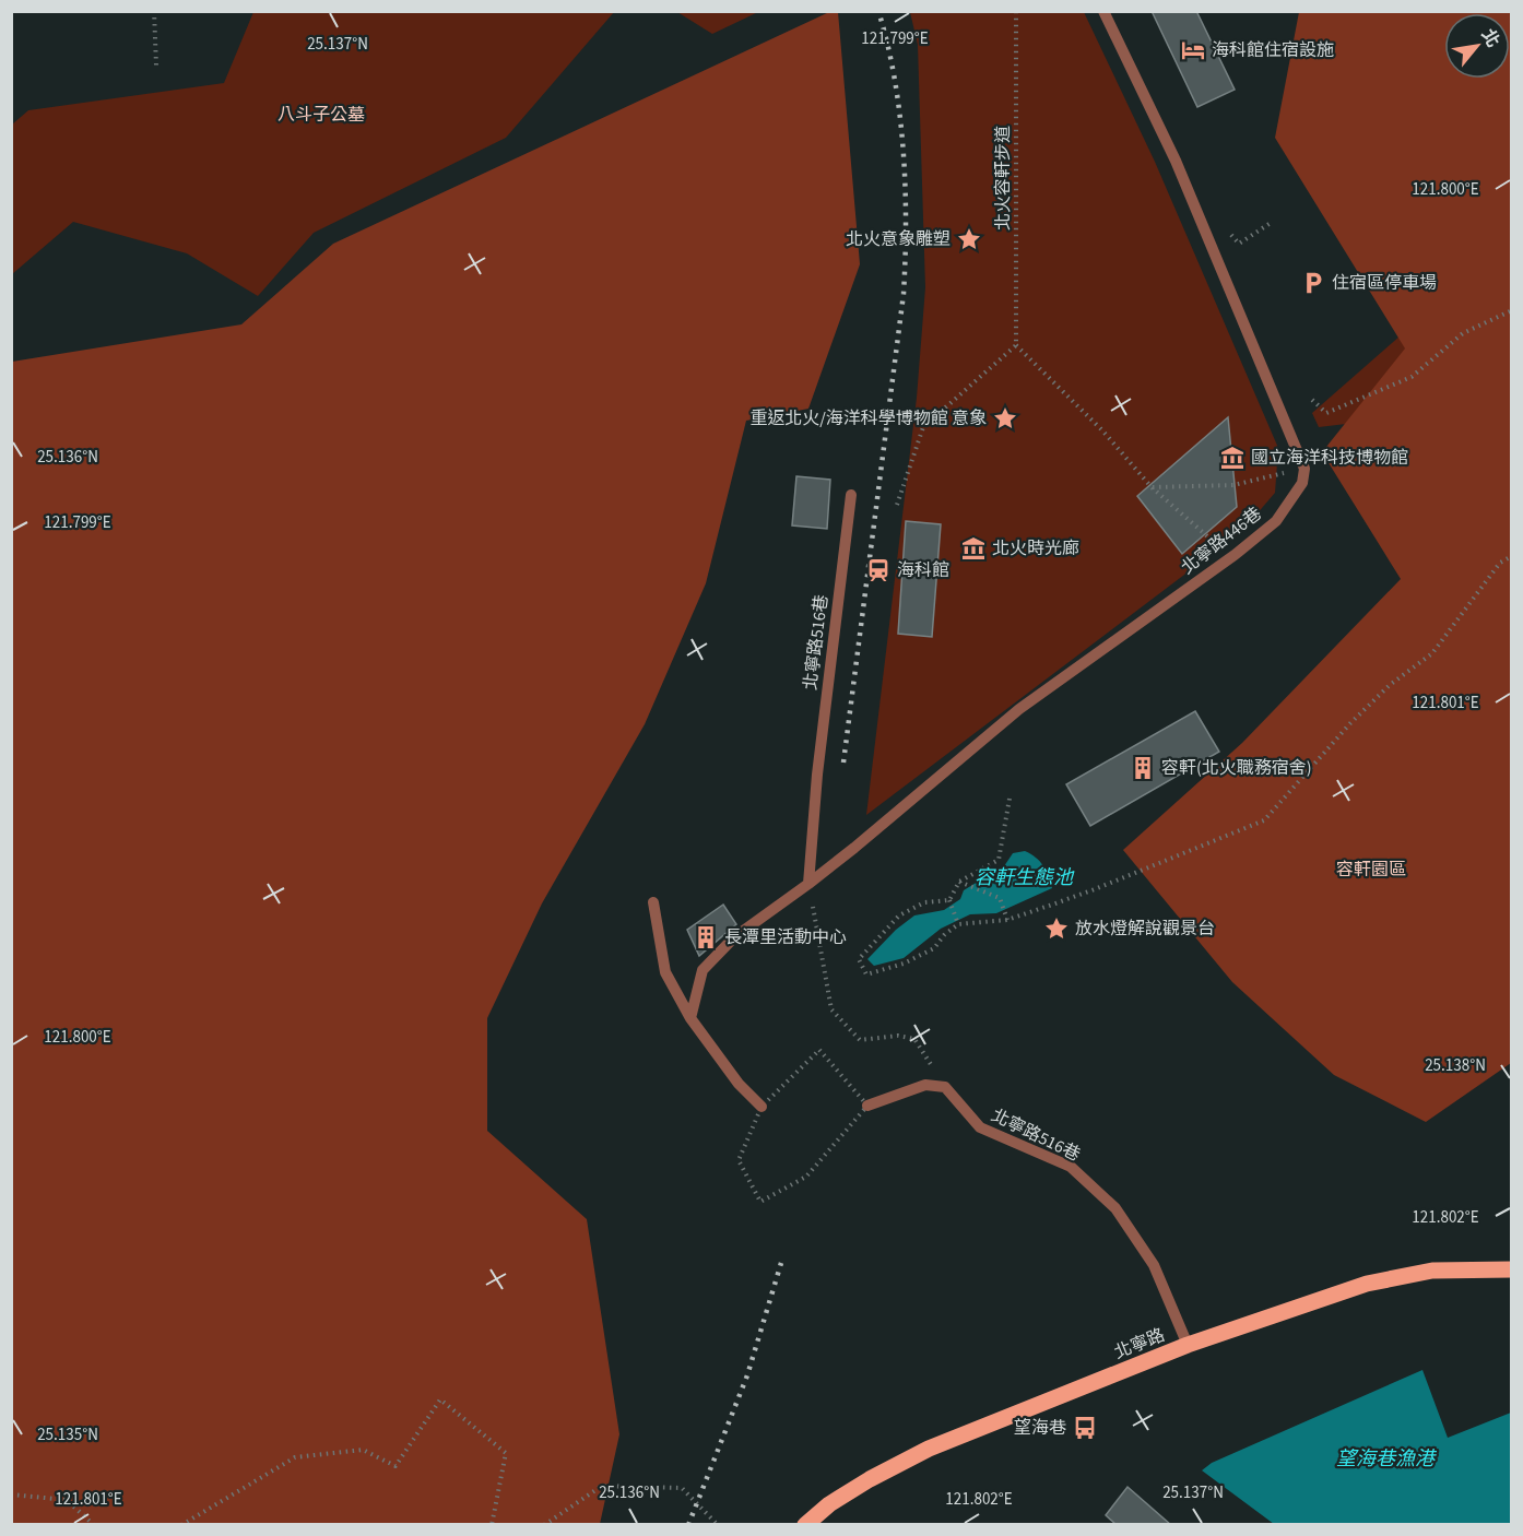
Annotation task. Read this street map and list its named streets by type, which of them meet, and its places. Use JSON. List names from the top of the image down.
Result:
{
  "streets": {
    "main road": ["北寧路"],
    "lane": ["北寧路446巷", "北寧路516巷"],
    "path": ["北火容軒步道"]
  },
  "crossings": [
    ["北寧路446巷", "北寧路516巷"],
    ["北寧路516巷", "北寧路"]
  ],
  "water": ["容軒生態池", "望海巷漁港"],
  "parks": ["八斗子公墓", "容軒園區"],
  "places": {
    "hotel": ["海科館住宿設施"],
    "place": ["北火意象雕塑", "重返北火/海洋科學博物館 意象", "放水燈解說觀景台"],
    "parking": ["住宿區停車場"],
    "museum": ["國立海洋科技博物館", "北火時光廊"],
    "station": ["海科館"],
    "building": ["容軒(北火職務宿舍)", "長潭里活動中心"],
    "bus stop": ["望海巷"]
  },
  "north": "top right",
  "coordinates": [
    "121.799°E",
    "25.137°N",
    "121.800°E",
    "25.136°N",
    "121.801°E",
    "25.138°N",
    "121.802°E",
    "25.135°N"
  ]
}
